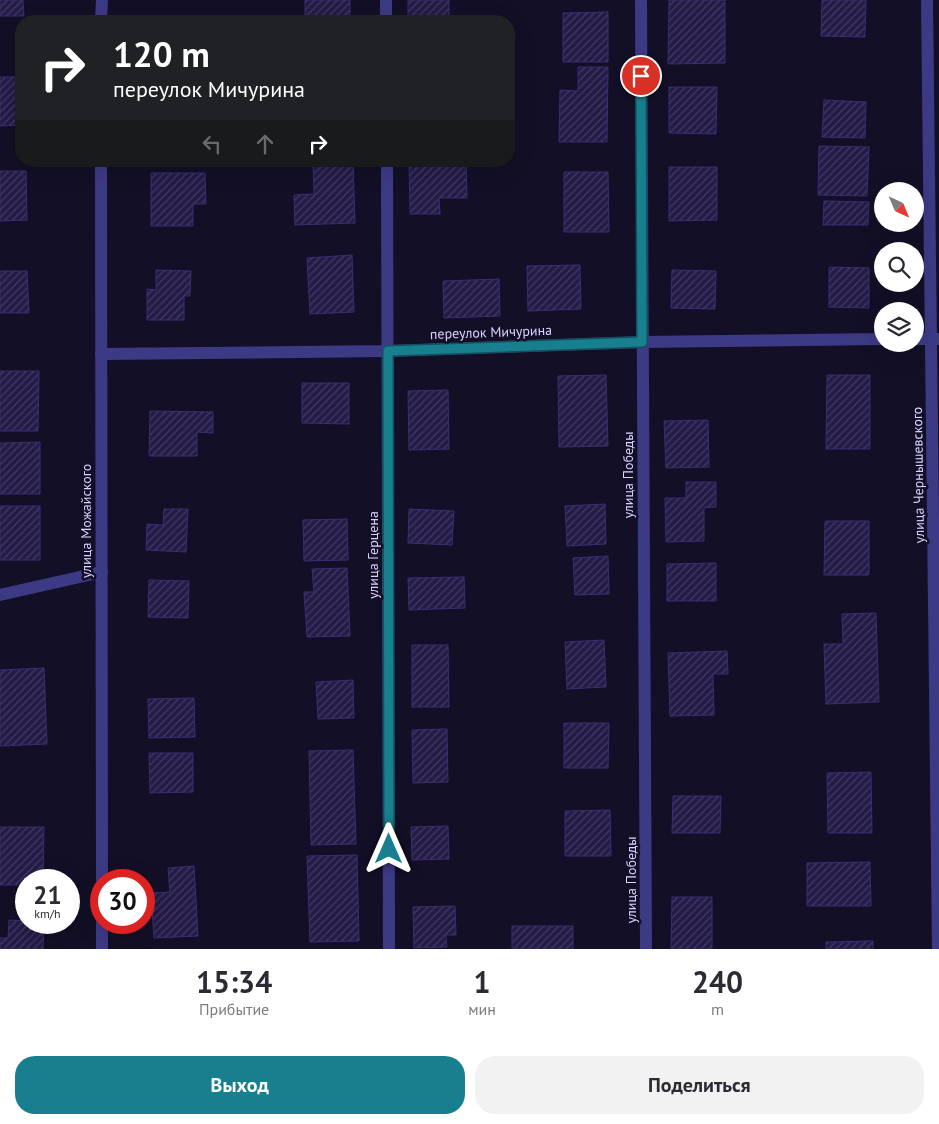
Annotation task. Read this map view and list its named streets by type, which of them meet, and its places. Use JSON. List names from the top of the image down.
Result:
{
  "streets": {
    "street": [
      "переулок Мичурина",
      "улица Победы",
      "улица Чернышевского",
      "улица Можайского",
      "улица Герцена"
    ]
  },
  "crossings": [
    ["переулок Мичурина", "улица Победы"],
    ["переулок Мичурина", "улица Можайского"],
    ["переулок Мичурина", "улица Герцена"]
  ],
  "north": "bottom right",
  "page": {
    "turn": ["120 m", "переулок Мичурина"],
    "speed": "21 km/h",
    "limit": "30",
    "eta": [
      "15:34",
      "Прибытие",
      "1",
      "мин",
      "240",
      "m"
    ],
    "buttons": ["Выход", "Поделиться"]
  }
}
